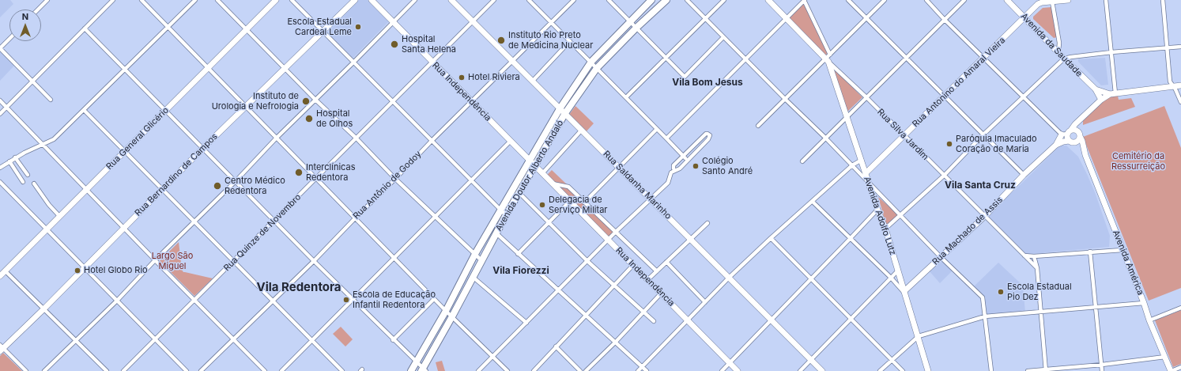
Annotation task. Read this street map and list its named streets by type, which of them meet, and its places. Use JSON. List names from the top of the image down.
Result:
{
  "streets": {
    "main road": ["Avenida Doutor Alberto Andaló"],
    "street": [
      "Avenida da Saudade",
      "Rua Antonino do Amaral Vieira",
      "Rua Independência",
      "Rua Silva Jardim",
      "Rua General Glicério",
      "Rua Bernardino de Campos",
      "Rua Antônio de Godoy",
      "Rua Saldanha Marinho",
      "Avenida Adolfo Lutz",
      "Rua Machado de Assis",
      "Rua Quinze de Novembro",
      "Avenida América"
    ]
  },
  "crossings": [
    ["Avenida da Saudade", "Rua Antonino do Amaral Vieira"],
    ["Avenida da Saudade", "Rua Machado de Assis"],
    ["Rua Antonino do Amaral Vieira", "Rua Silva Jardim"],
    ["Rua Antonino do Amaral Vieira", "Avenida Adolfo Lutz"],
    ["Rua Independência", "Avenida Doutor Alberto Andaló"],
    ["Rua Independência", "Rua Antônio de Godoy"],
    ["Rua Independência", "Rua Quinze de Novembro"],
    ["Rua Silva Jardim", "Avenida Adolfo Lutz"],
    ["Rua Silva Jardim", "Rua Machado de Assis"],
    ["Avenida Doutor Alberto Andaló", "Rua Saldanha Marinho"],
    ["Rua Antônio de Godoy", "Rua Saldanha Marinho"],
    ["Rua Saldanha Marinho", "Rua Quinze de Novembro"],
    ["Avenida Adolfo Lutz", "Rua Machado de Assis"],
    ["Rua Machado de Assis", "Avenida América"]
  ],
  "districts": [
    "Vila Bom Jesus",
    "Vila Santa Cruz",
    "Vila Fiorezzi",
    "Vila Redentora"
  ],
  "parks": ["Cemitério da Ressurreição", "Largo São Miguel"],
  "places": [
    "Escola Estadual Cardeal Leme",
    "Instituto Rio Preto de Medicina Nuclear",
    "Hospital Santa Helena",
    "Hotel Riviera",
    "Instituto de Urologia e Nefrologia",
    "Hospital de Olhos",
    "Paróquia Imaculado Coração de Maria",
    "Colégio Santo André",
    "Interclínicas Redentora",
    "Centro Médico Redentora",
    "Delegacia de Serviço Militar",
    "Hotel Globo Rio",
    "Escola Estadual Pio Dez",
    "Escola de Educação Infantil Redentora"
  ],
  "north": "top"
}
